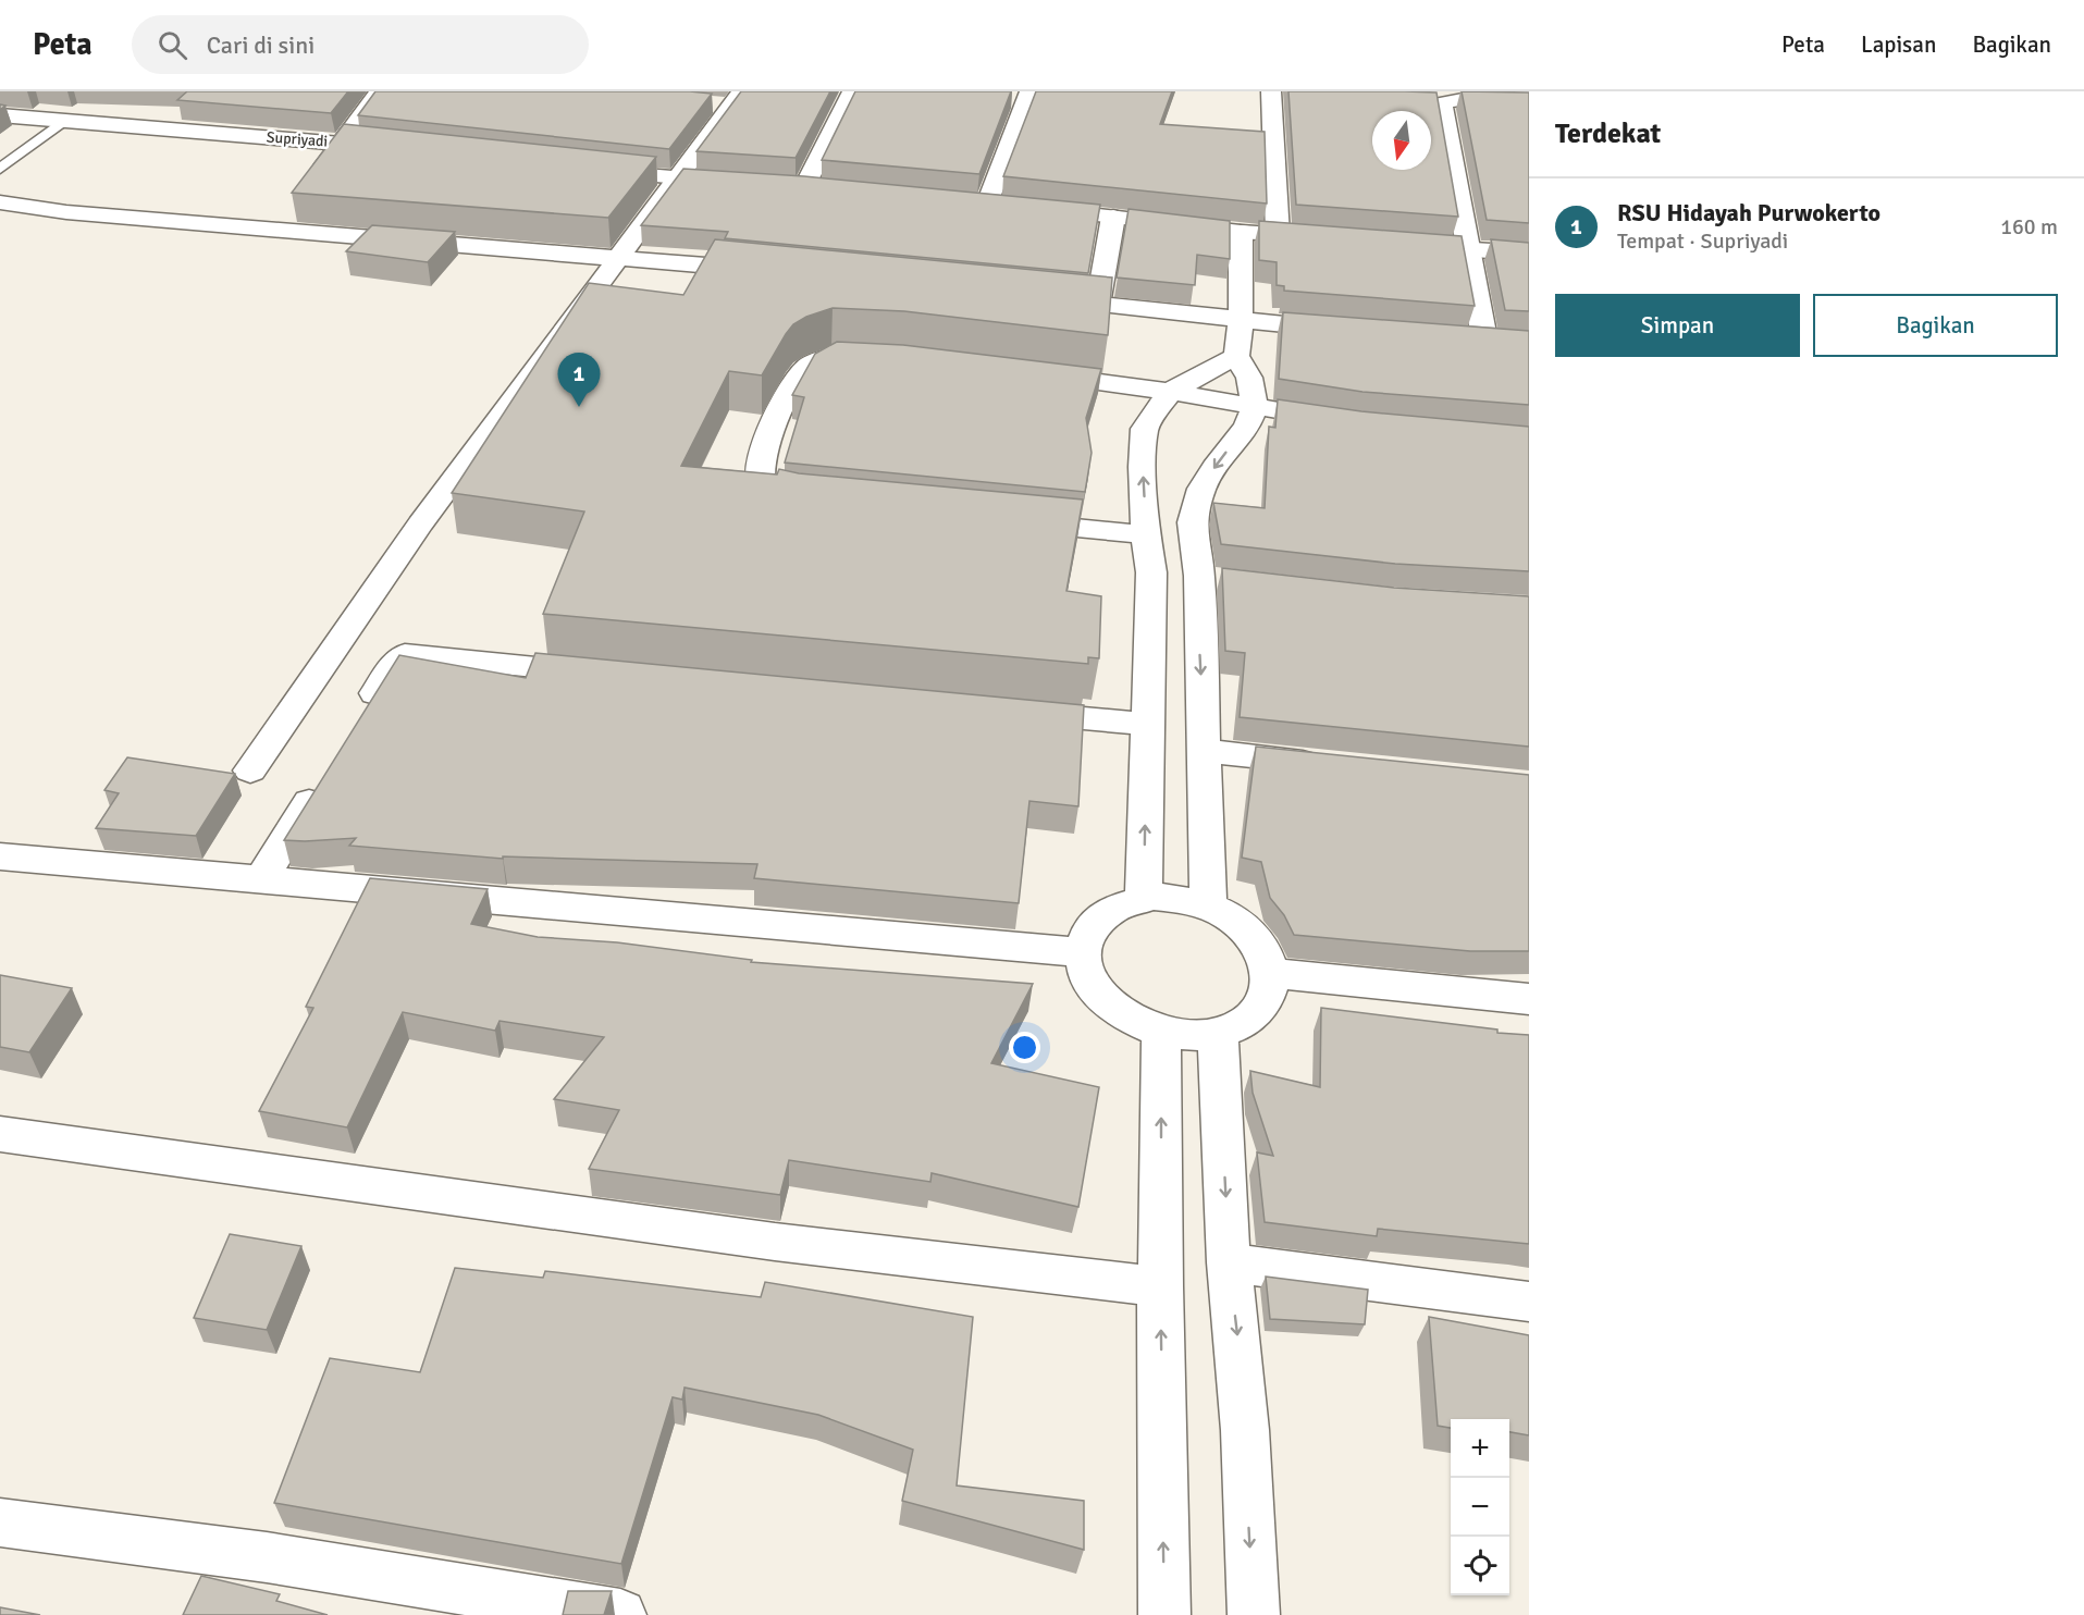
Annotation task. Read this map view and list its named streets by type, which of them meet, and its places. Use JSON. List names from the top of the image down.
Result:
{
  "streets": {
    "street": ["Supriyadi"]
  },
  "north": "bottom",
  "page": {
    "header": "Peta",
    "search": "Cari di sini",
    "nav": ["Peta", "Lapisan", "Bagikan"],
    "heading": "Terdekat",
    "list": [
      {
        "mark": "1",
        "name": "RSU Hidayah Purwokerto",
        "note": "Tempat · Supriyadi",
        "value": "160 m"
      }
    ],
    "buttons": ["Simpan", "Bagikan"],
    "pins": "1",
    "map_buttons": ["+", "−"]
  }
}
